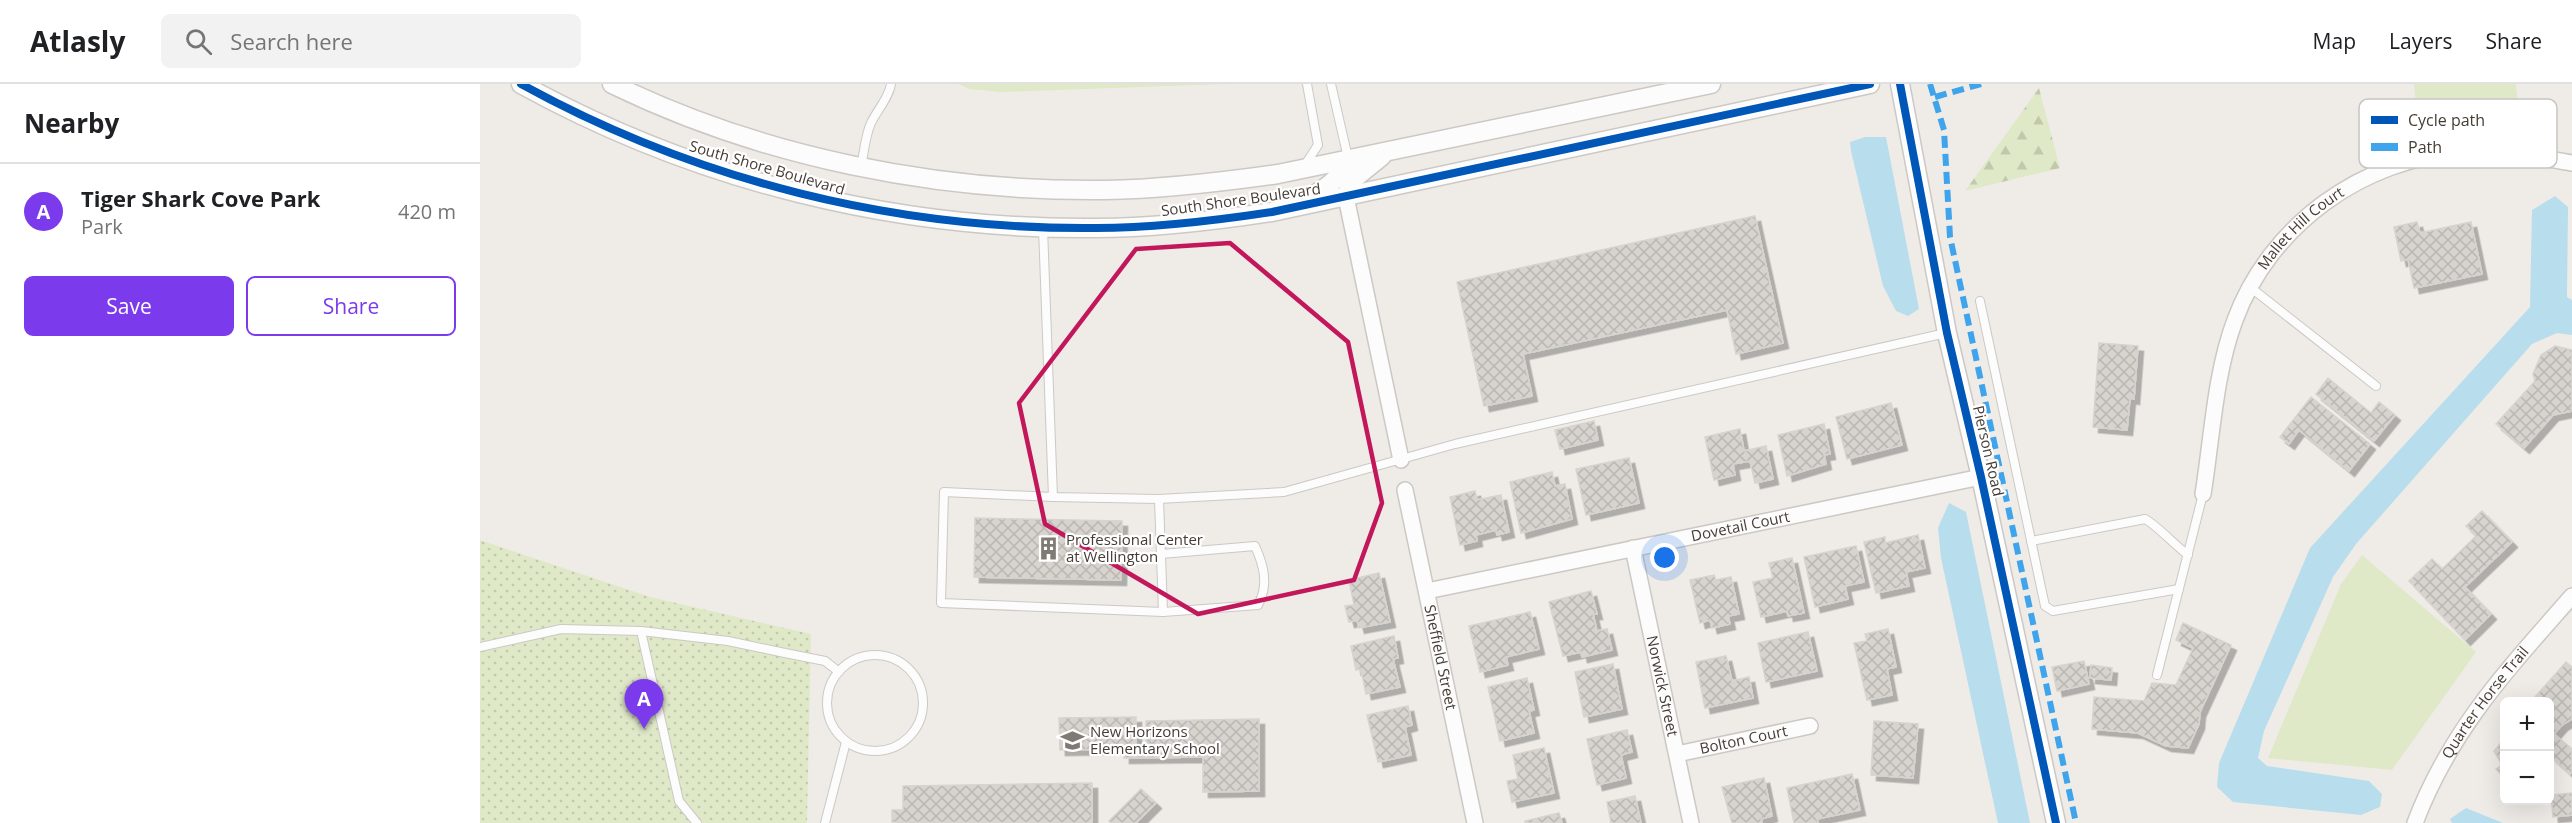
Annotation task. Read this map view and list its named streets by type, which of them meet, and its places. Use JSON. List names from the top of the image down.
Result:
{
  "streets": {
    "street": [
      "South Shore Boulevard",
      "Mallet Hill Court",
      "Pierson Road",
      "Dovetail Court",
      "Sheffield Street",
      "Norwick Street",
      "Quarter Horse Trail",
      "Bolton Court"
    ]
  },
  "crossings": [
    ["Pierson Road", "Dovetail Court"],
    ["Dovetail Court", "Sheffield Street"],
    ["Dovetail Court", "Norwick Street"],
    ["Norwick Street", "Bolton Court"]
  ],
  "places": {
    "building": ["Professional Center at Wellington"],
    "school or university": ["New Horizons Elementary School"]
  },
  "legend": ["Cycle path", "Path"],
  "page": {
    "header": "Atlasly",
    "search": "Search here",
    "nav": ["Map", "Layers", "Share"],
    "heading": "Nearby",
    "list": [
      {
        "mark": "A",
        "name": "Tiger Shark Cove Park",
        "note": "Park",
        "value": "420 m"
      }
    ],
    "buttons": ["Save", "Share"],
    "pins": "A",
    "map_buttons": ["+", "−"]
  }
}
